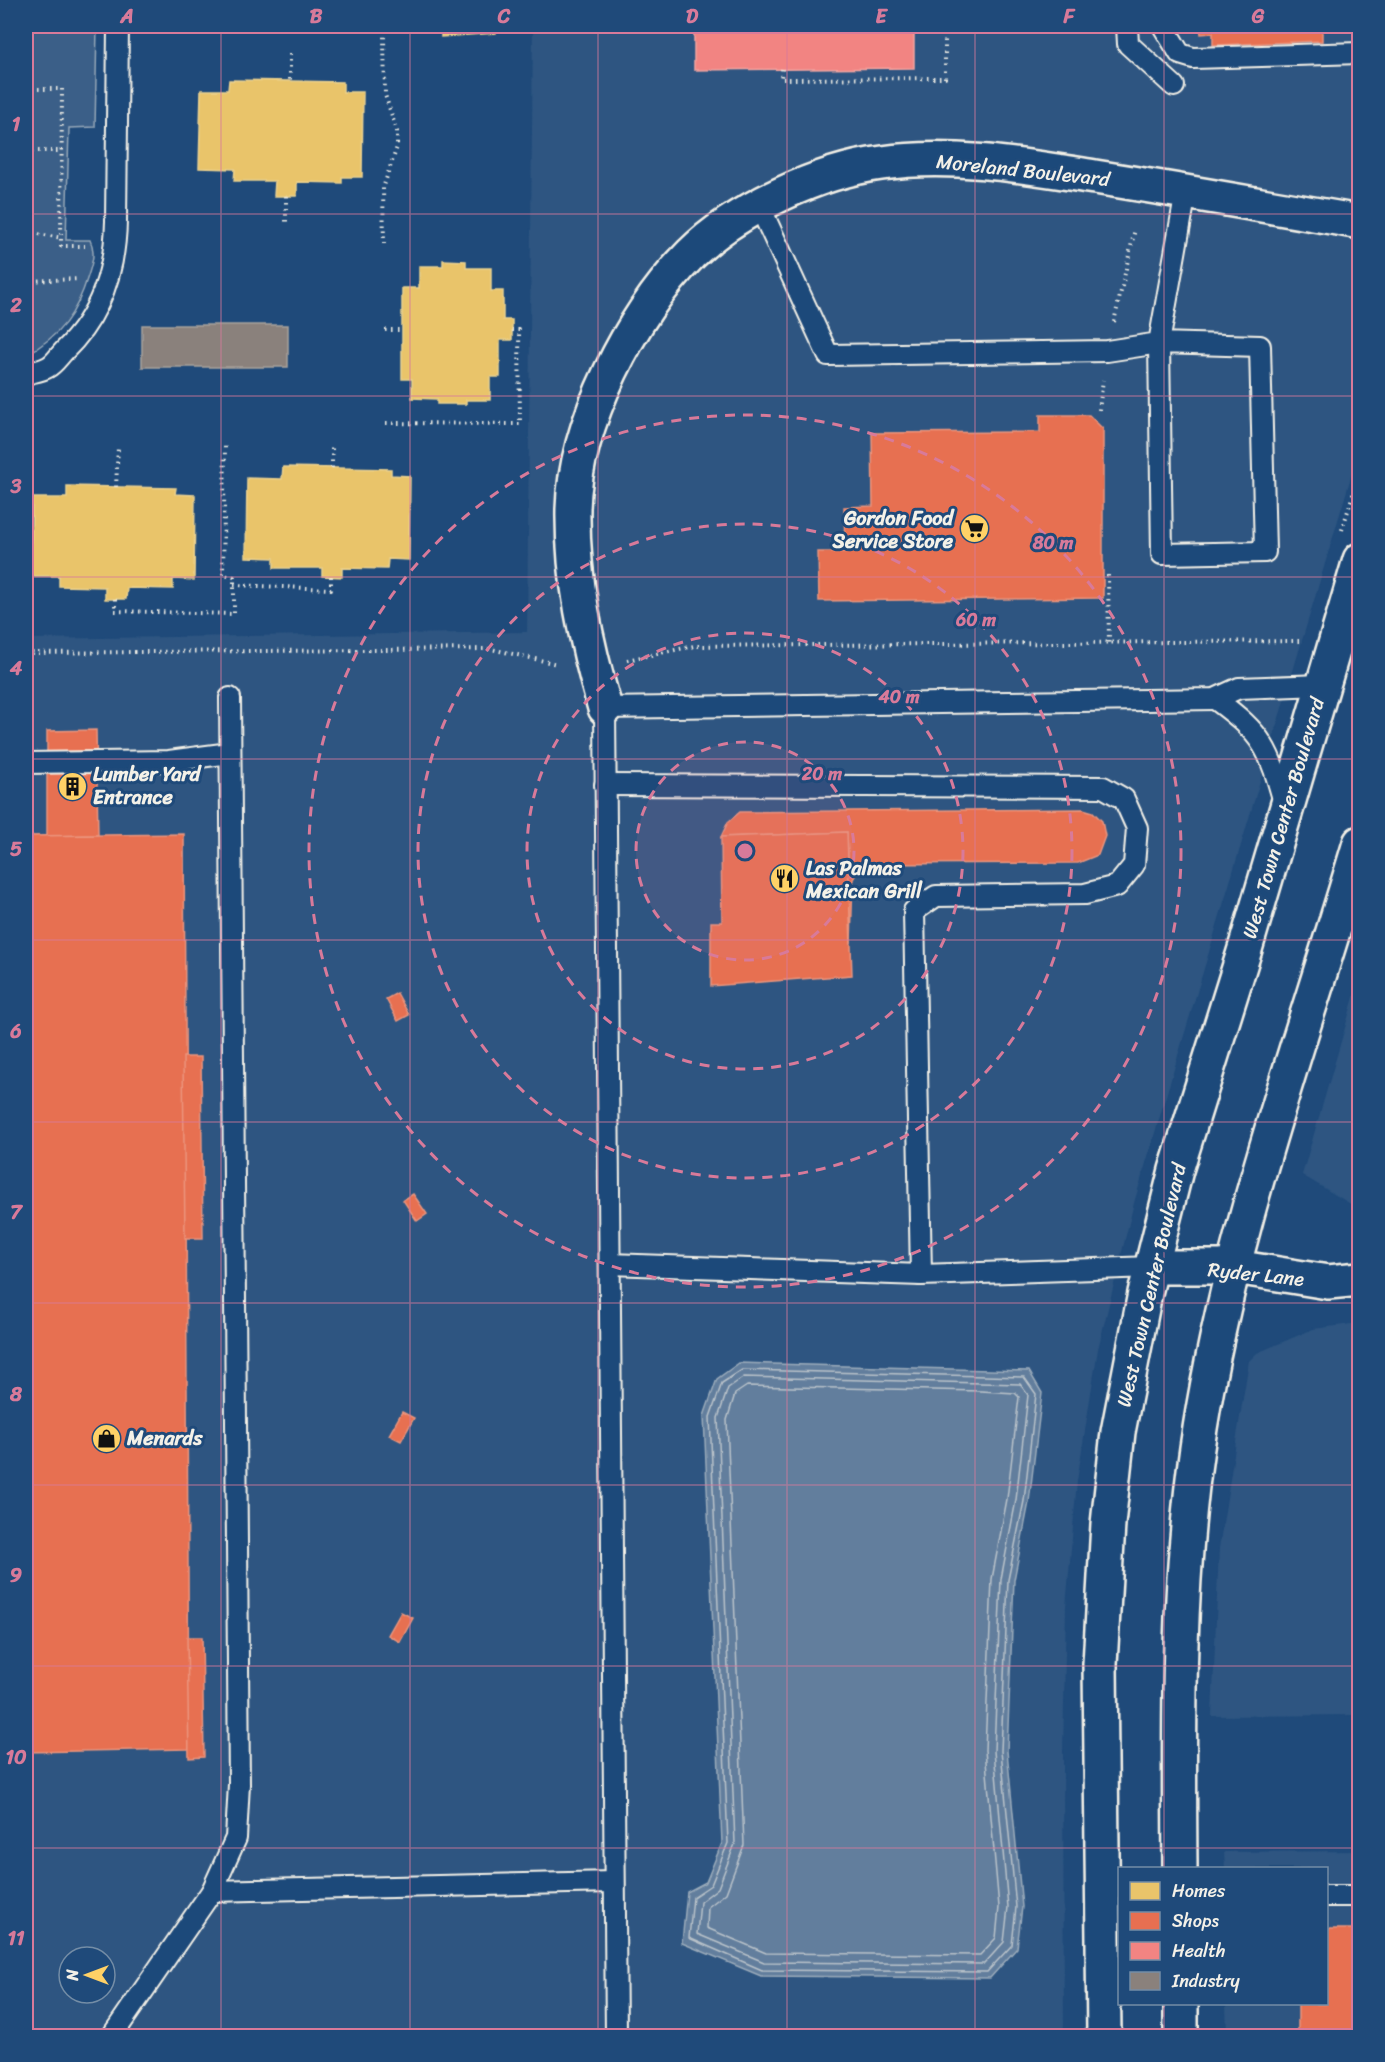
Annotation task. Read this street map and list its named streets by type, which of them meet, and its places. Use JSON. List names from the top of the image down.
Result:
{
  "streets": {
    "main road": ["Moreland Boulevard", "West Town Center Boulevard", "Ryder Lane"]
  },
  "crossings": [
    ["West Town Center Boulevard", "Ryder Lane"]
  ],
  "places": {
    "supermarket": ["Gordon Food Service Store"],
    "building": ["Lumber Yard Entrance"],
    "restaurant": ["Las Palmas Mexican Grill"],
    "shop": ["Menards"]
  },
  "legend": [
    "Homes",
    "Shops",
    "Health",
    "Industry"
  ],
  "north": "left",
  "grid": {
    "columns": [
      "A",
      "B",
      "C",
      "D",
      "E",
      "F",
      "G"
    ],
    "rows": [
      "1",
      "2",
      "3",
      "4",
      "5",
      "6",
      "7",
      "8",
      "9",
      "10",
      "11"
    ]
  },
  "rings": [
    "80 m",
    "60 m",
    "40 m",
    "20 m"
  ]
}
